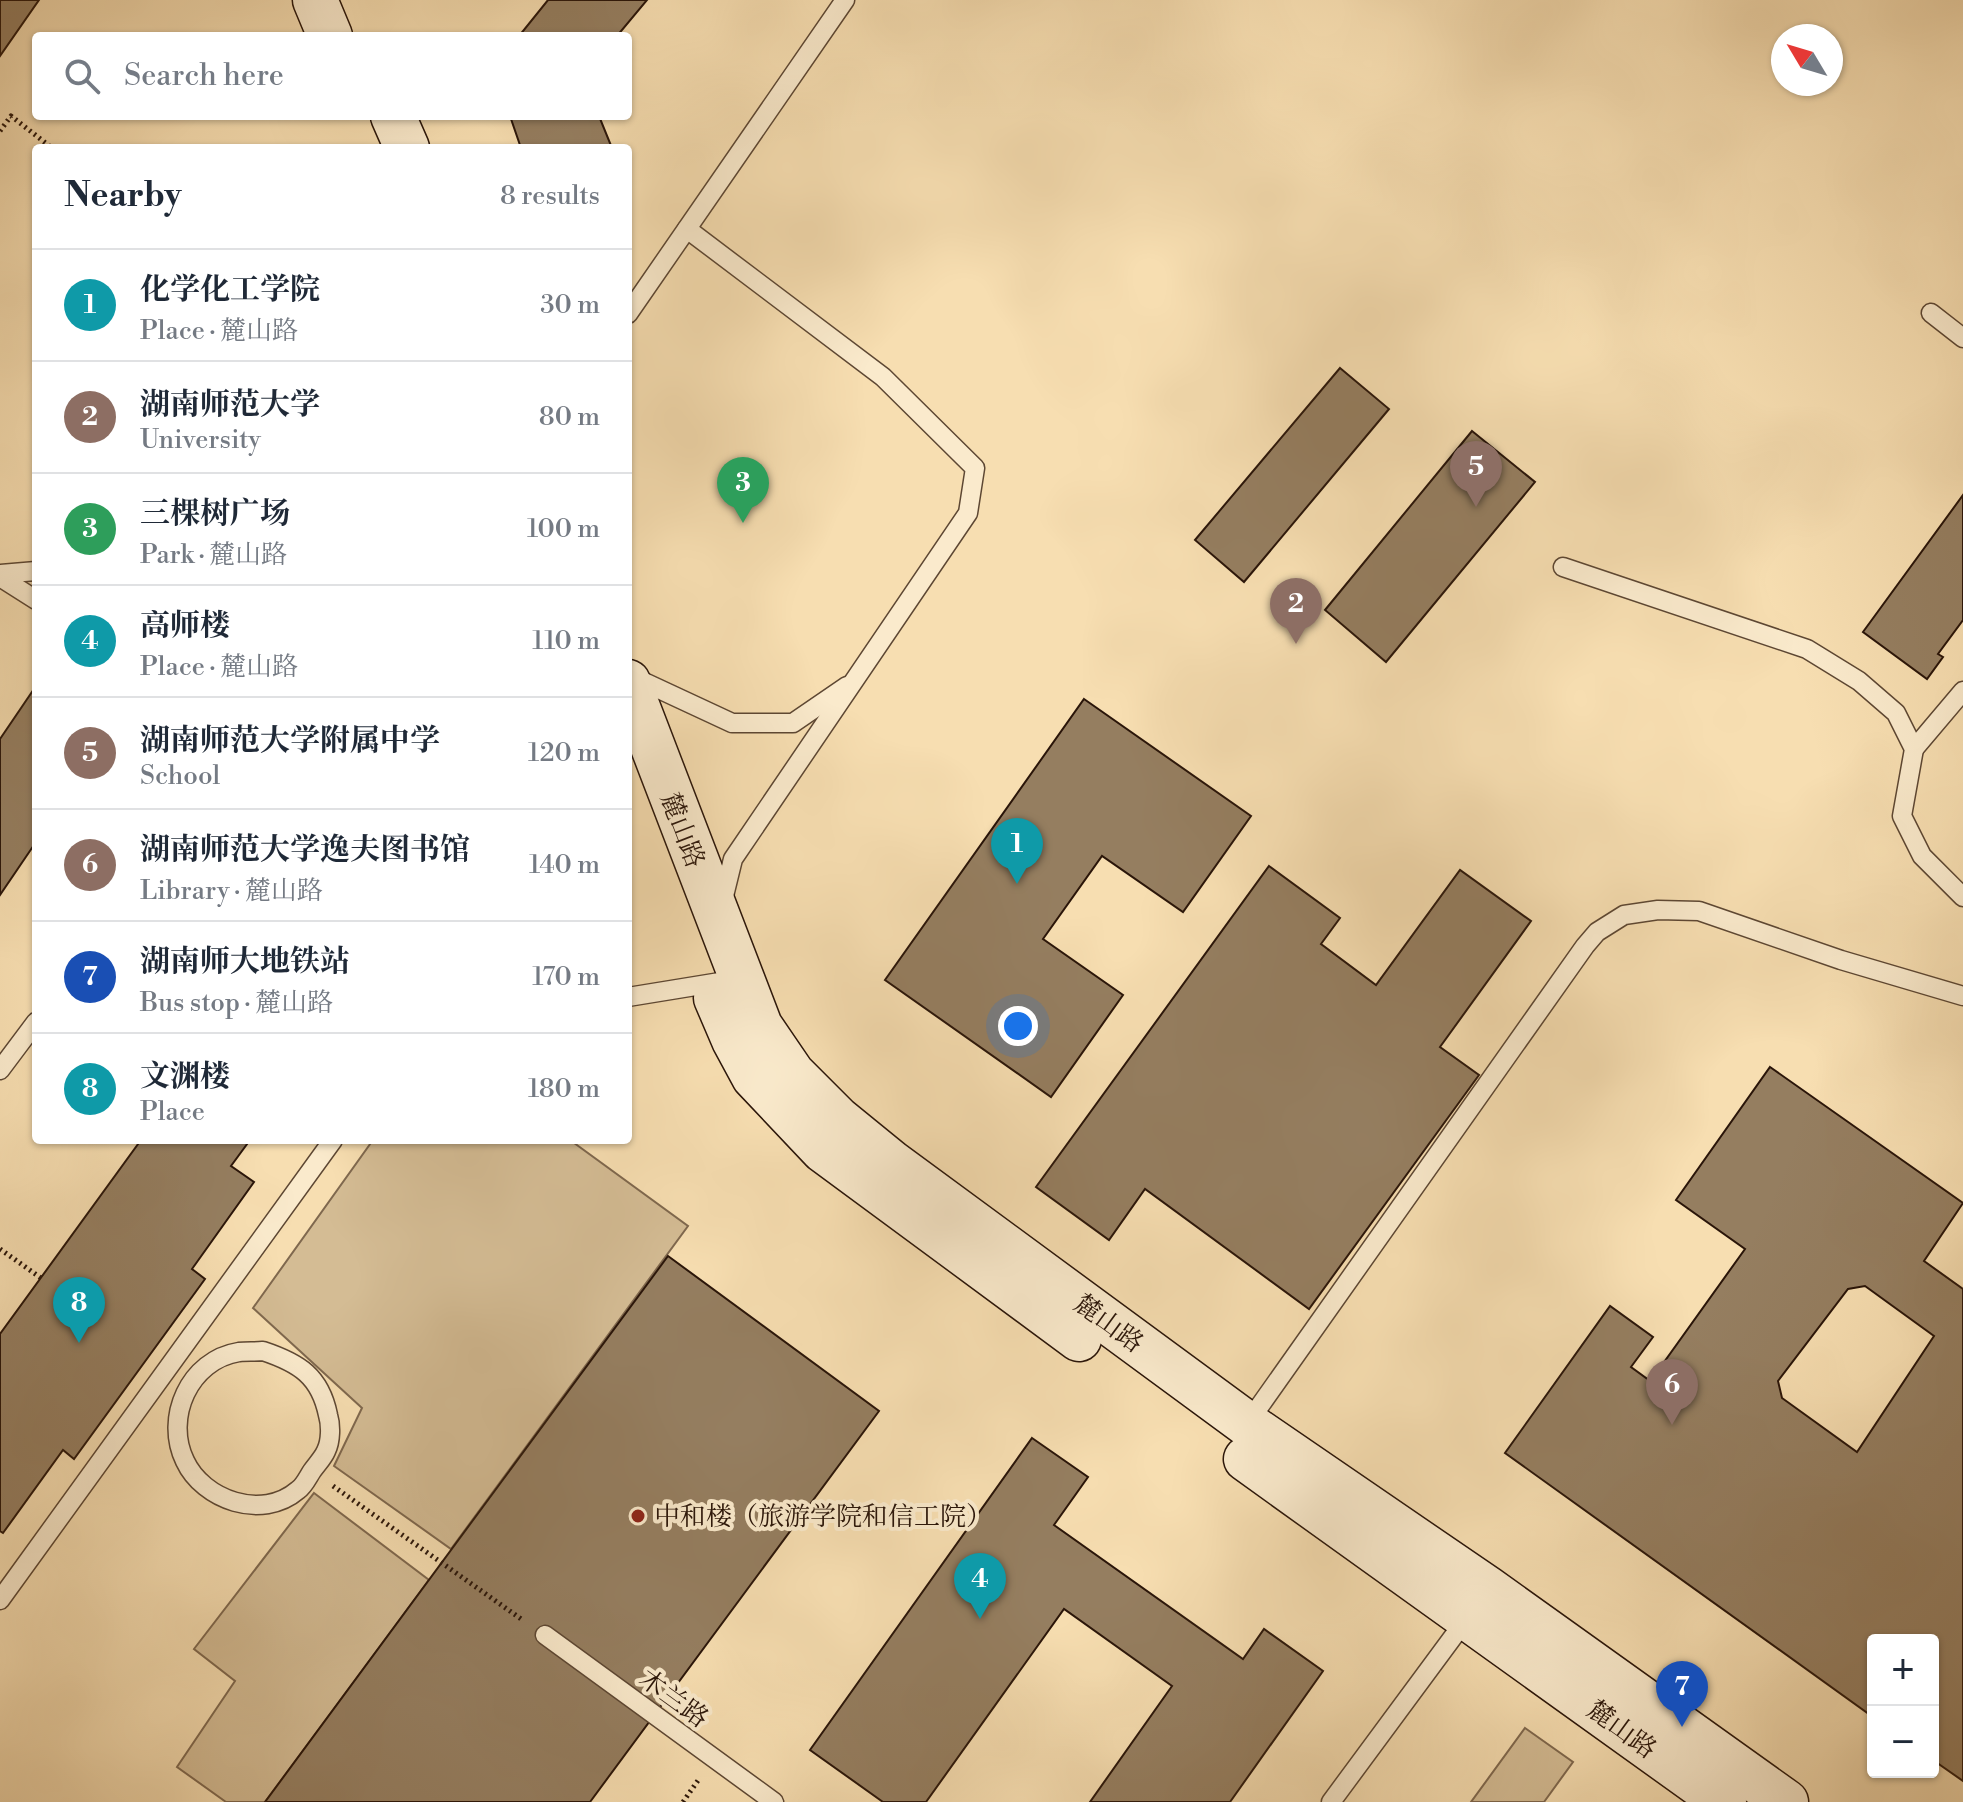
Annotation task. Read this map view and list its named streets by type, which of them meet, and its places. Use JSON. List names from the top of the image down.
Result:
{
  "streets": {
    "main road": ["麓山路"],
    "lane": ["木兰路"]
  },
  "places": ["中和楼（旅游学院和信工院）"],
  "north": "top left",
  "page": {
    "search": "Search here",
    "heading": ["Nearby", "8 results"],
    "list": [
      {
        "mark": "1",
        "name": "化学化工学院",
        "note": "Place · 麓山路",
        "value": "30 m"
      },
      {
        "mark": "2",
        "name": "湖南师范大学",
        "note": "University",
        "value": "80 m"
      },
      {
        "mark": "3",
        "name": "三棵树广场",
        "note": "Park · 麓山路",
        "value": "100 m"
      },
      {
        "mark": "4",
        "name": "高师楼",
        "note": "Place · 麓山路",
        "value": "110 m"
      },
      {
        "mark": "5",
        "name": "湖南师范大学附属中学",
        "note": "School",
        "value": "120 m"
      },
      {
        "mark": "6",
        "name": "湖南师范大学逸夫图书馆",
        "note": "Library · 麓山路",
        "value": "140 m"
      },
      {
        "mark": "7",
        "name": "湖南师大地铁站",
        "note": "Bus stop · 麓山路",
        "value": "170 m"
      },
      {
        "mark": "8",
        "name": "文渊楼",
        "note": "Place",
        "value": "180 m"
      }
    ],
    "pins": [
      "5",
      "3",
      "2",
      "1",
      "8",
      "6",
      "4",
      "7"
    ],
    "map_buttons": ["+", "−"]
  }
}
